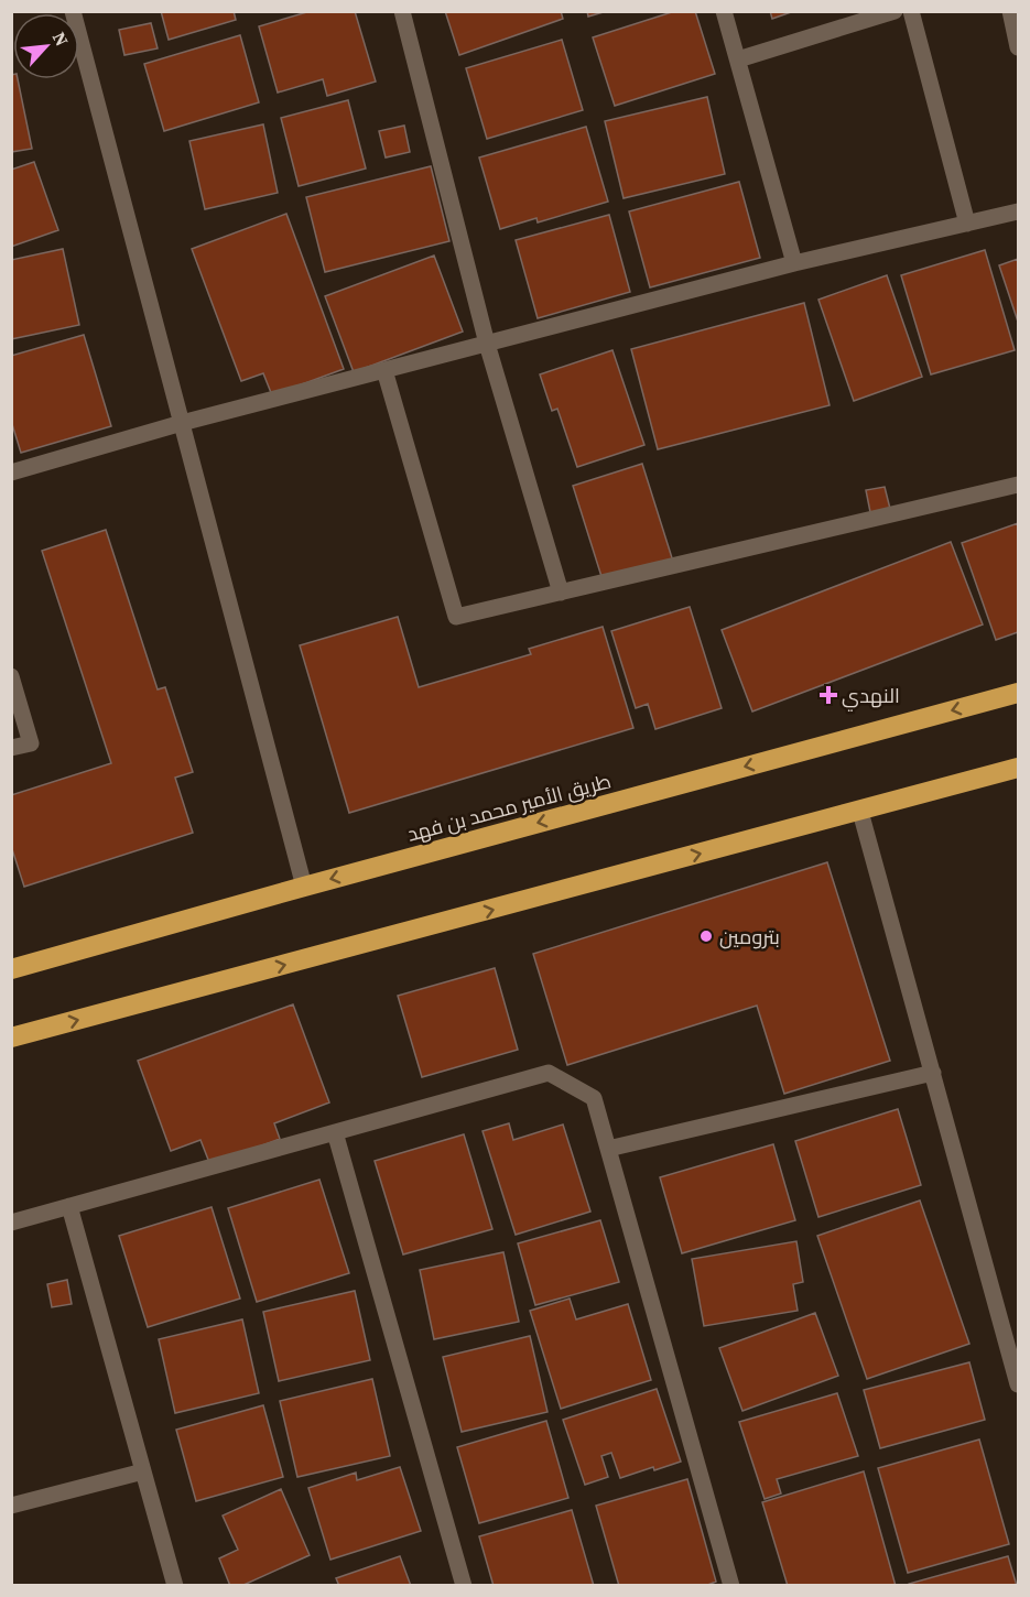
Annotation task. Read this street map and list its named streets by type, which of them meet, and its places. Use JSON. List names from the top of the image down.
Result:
{
  "streets": {
    "highway": ["طريق الأمير محمد بن فهد"]
  },
  "places": {
    "health": ["النهدي"],
    "other": ["بترومين"]
  },
  "north": "top right"
}
